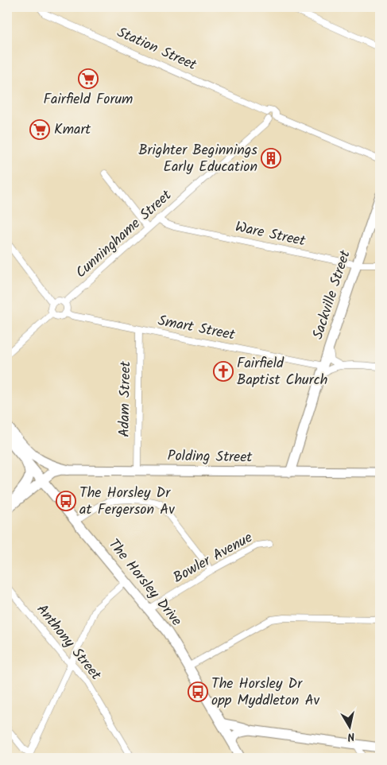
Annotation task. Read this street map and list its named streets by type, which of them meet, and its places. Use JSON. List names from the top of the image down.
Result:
{
  "streets": {
    "main road": ["Sackville Street", "Polding Street", "The Horsley Drive"],
    "street": [
      "Station Street",
      "Cunninghame Street",
      "Ware Street",
      "Smart Street",
      "Adam Street",
      "Bowler Avenue",
      "Anthony Street"
    ]
  },
  "crossings": [
    ["Station Street", "Cunninghame Street"],
    ["Cunninghame Street", "Ware Street"],
    ["Cunninghame Street", "Smart Street"],
    ["Ware Street", "Sackville Street"],
    ["Sackville Street", "Smart Street"],
    ["Sackville Street", "Polding Street"],
    ["Smart Street", "Adam Street"],
    ["Adam Street", "Polding Street"],
    ["Polding Street", "The Horsley Drive"],
    ["Bowler Avenue", "The Horsley Drive"]
  ],
  "places": {
    "supermarket": ["Fairfield Forum", "Kmart"],
    "building": ["Brighter Beginnings Early Education"],
    "church": ["Fairfield Baptist Church"],
    "bus stop": ["The Horsley Dr at Fergerson Av", "The Horsley Dr opp Myddleton Av"]
  },
  "north": "bottom"
}
